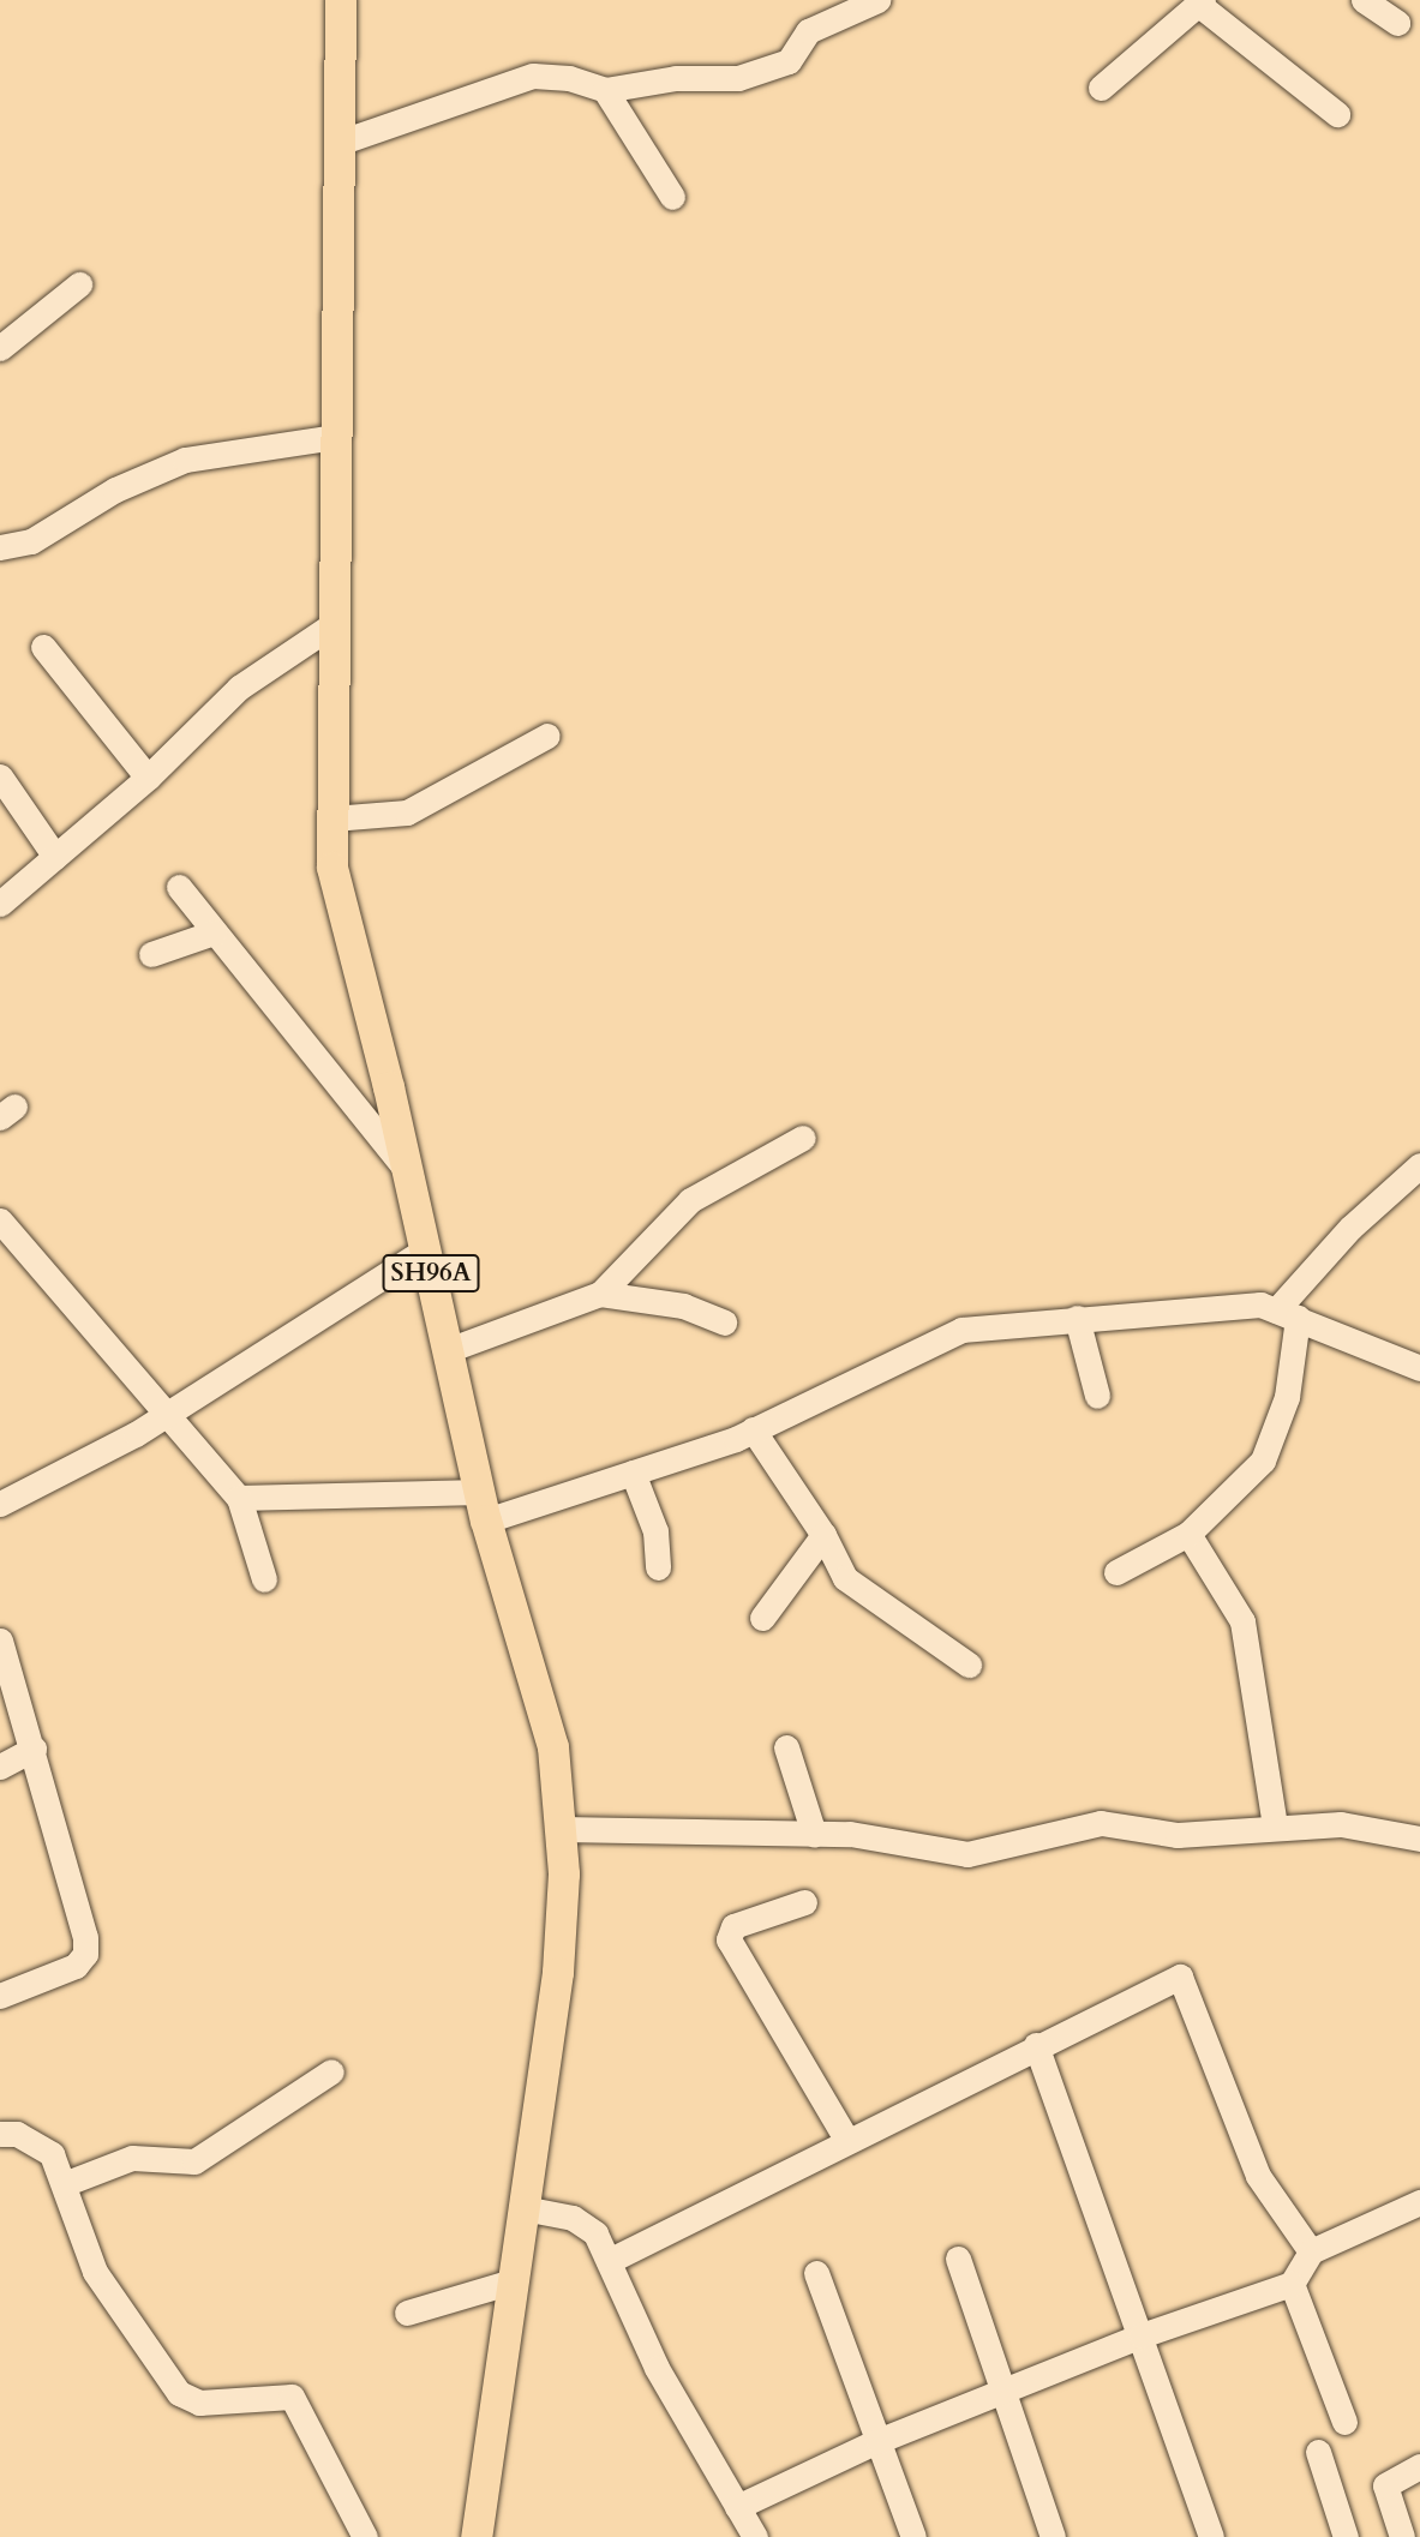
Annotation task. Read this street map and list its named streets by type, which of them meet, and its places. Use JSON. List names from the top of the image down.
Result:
{
  "streets": {
    "main road": ["SH96A"]
  }
}
